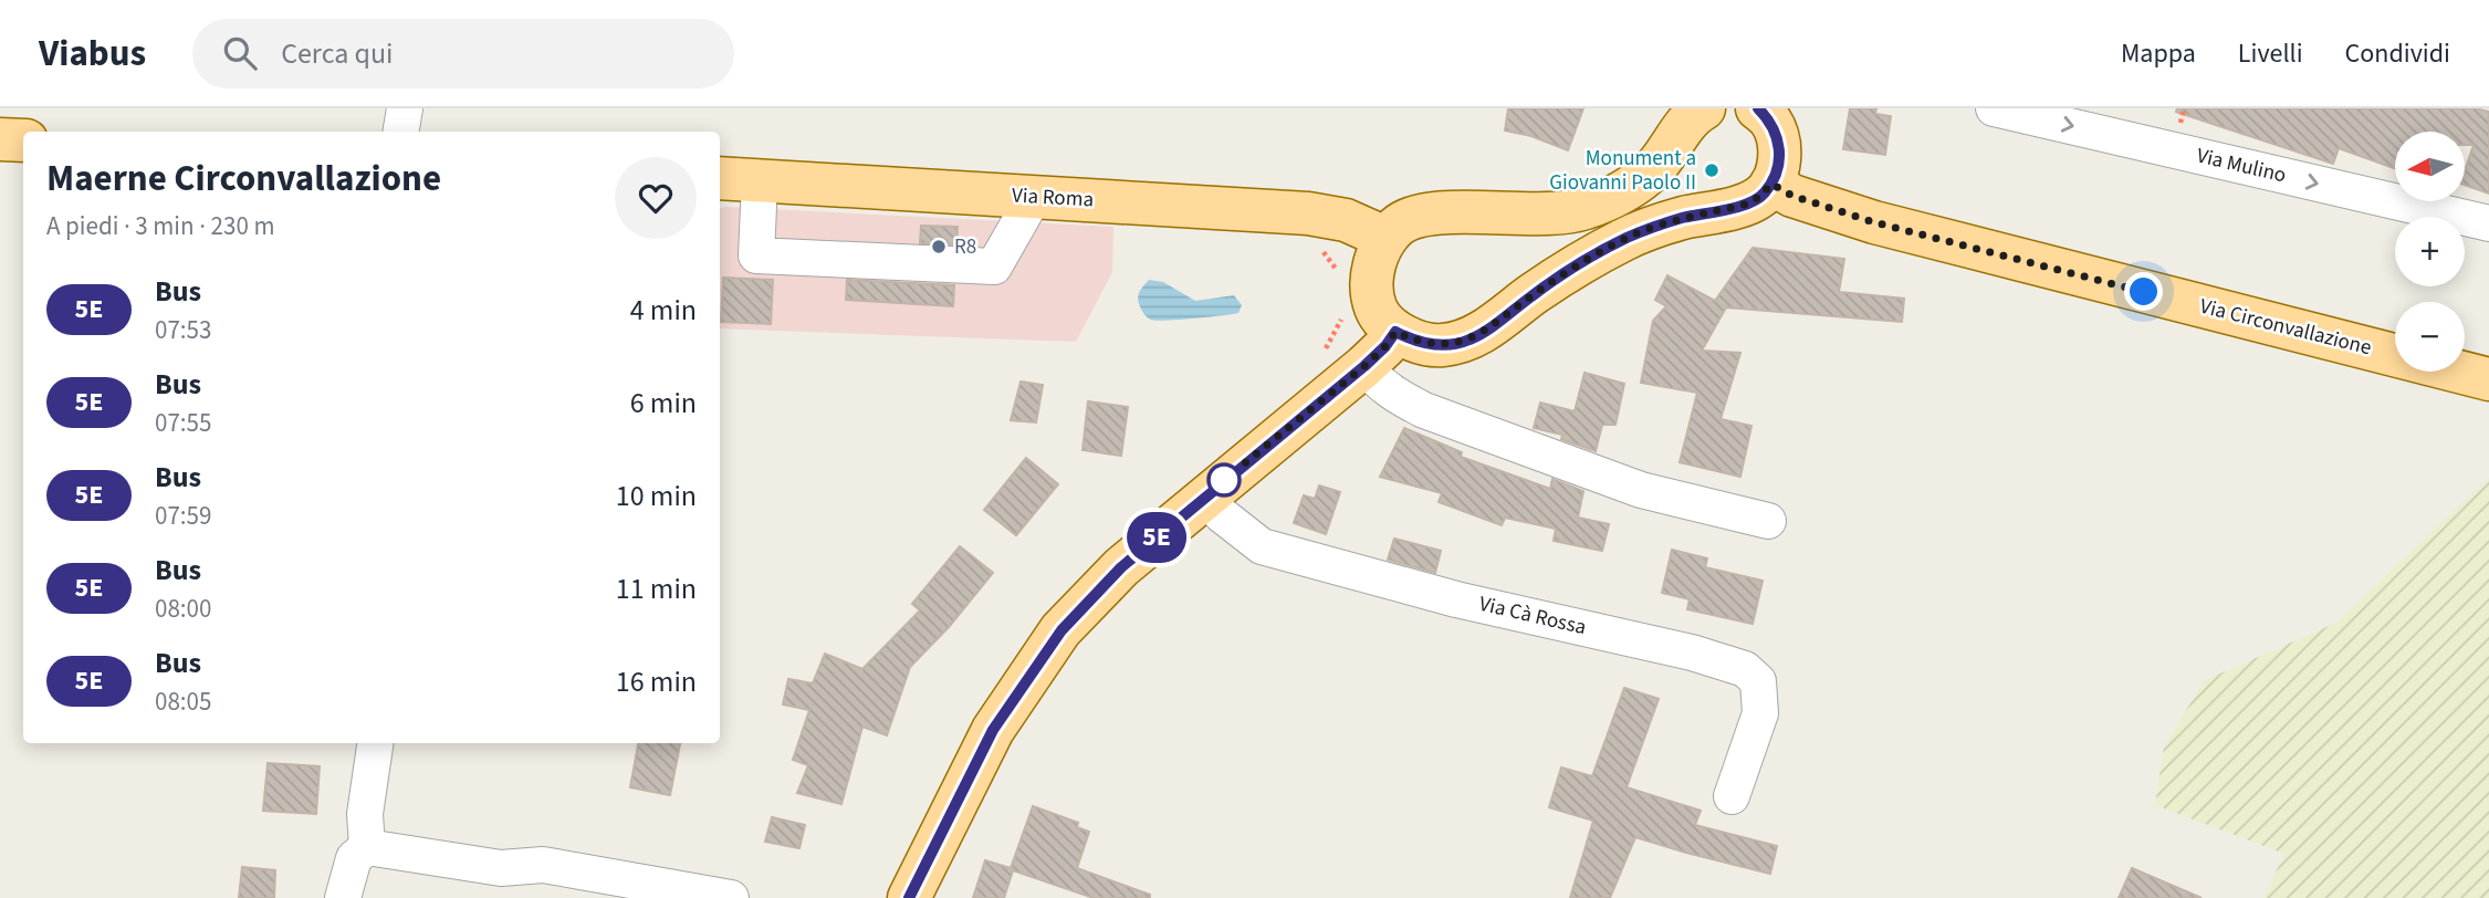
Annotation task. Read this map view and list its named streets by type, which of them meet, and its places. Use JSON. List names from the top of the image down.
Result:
{
  "streets": {
    "main road": ["Via Roma", "Via Circonvallazione"],
    "street": ["Via Mulino", "Via Cà Rossa"]
  },
  "one_way": ["Via Mulino"],
  "places": ["Monument a Giovanni Paolo II", "R8"],
  "lines": ["bus line 5E"],
  "north": "left",
  "page": {
    "header": "Viabus",
    "search": "Cerca qui",
    "nav": ["Mappa", "Livelli", "Condividi"],
    "on_map": "5E",
    "map_buttons": ["+", "−"],
    "heading": ["Maerne Circonvallazione", "A piedi · 3 min · 230 m"],
    "list": [
      {
        "mark": "5E",
        "name": "Bus",
        "note": "07:53",
        "value": "4 min"
      },
      {
        "mark": "5E",
        "name": "Bus",
        "note": "07:55",
        "value": "6 min"
      },
      {
        "mark": "5E",
        "name": "Bus",
        "note": "07:59",
        "value": "10 min"
      },
      {
        "mark": "5E",
        "name": "Bus",
        "note": "08:00",
        "value": "11 min"
      },
      {
        "mark": "5E",
        "name": "Bus",
        "note": "08:05",
        "value": "16 min"
      }
    ]
  }
}
